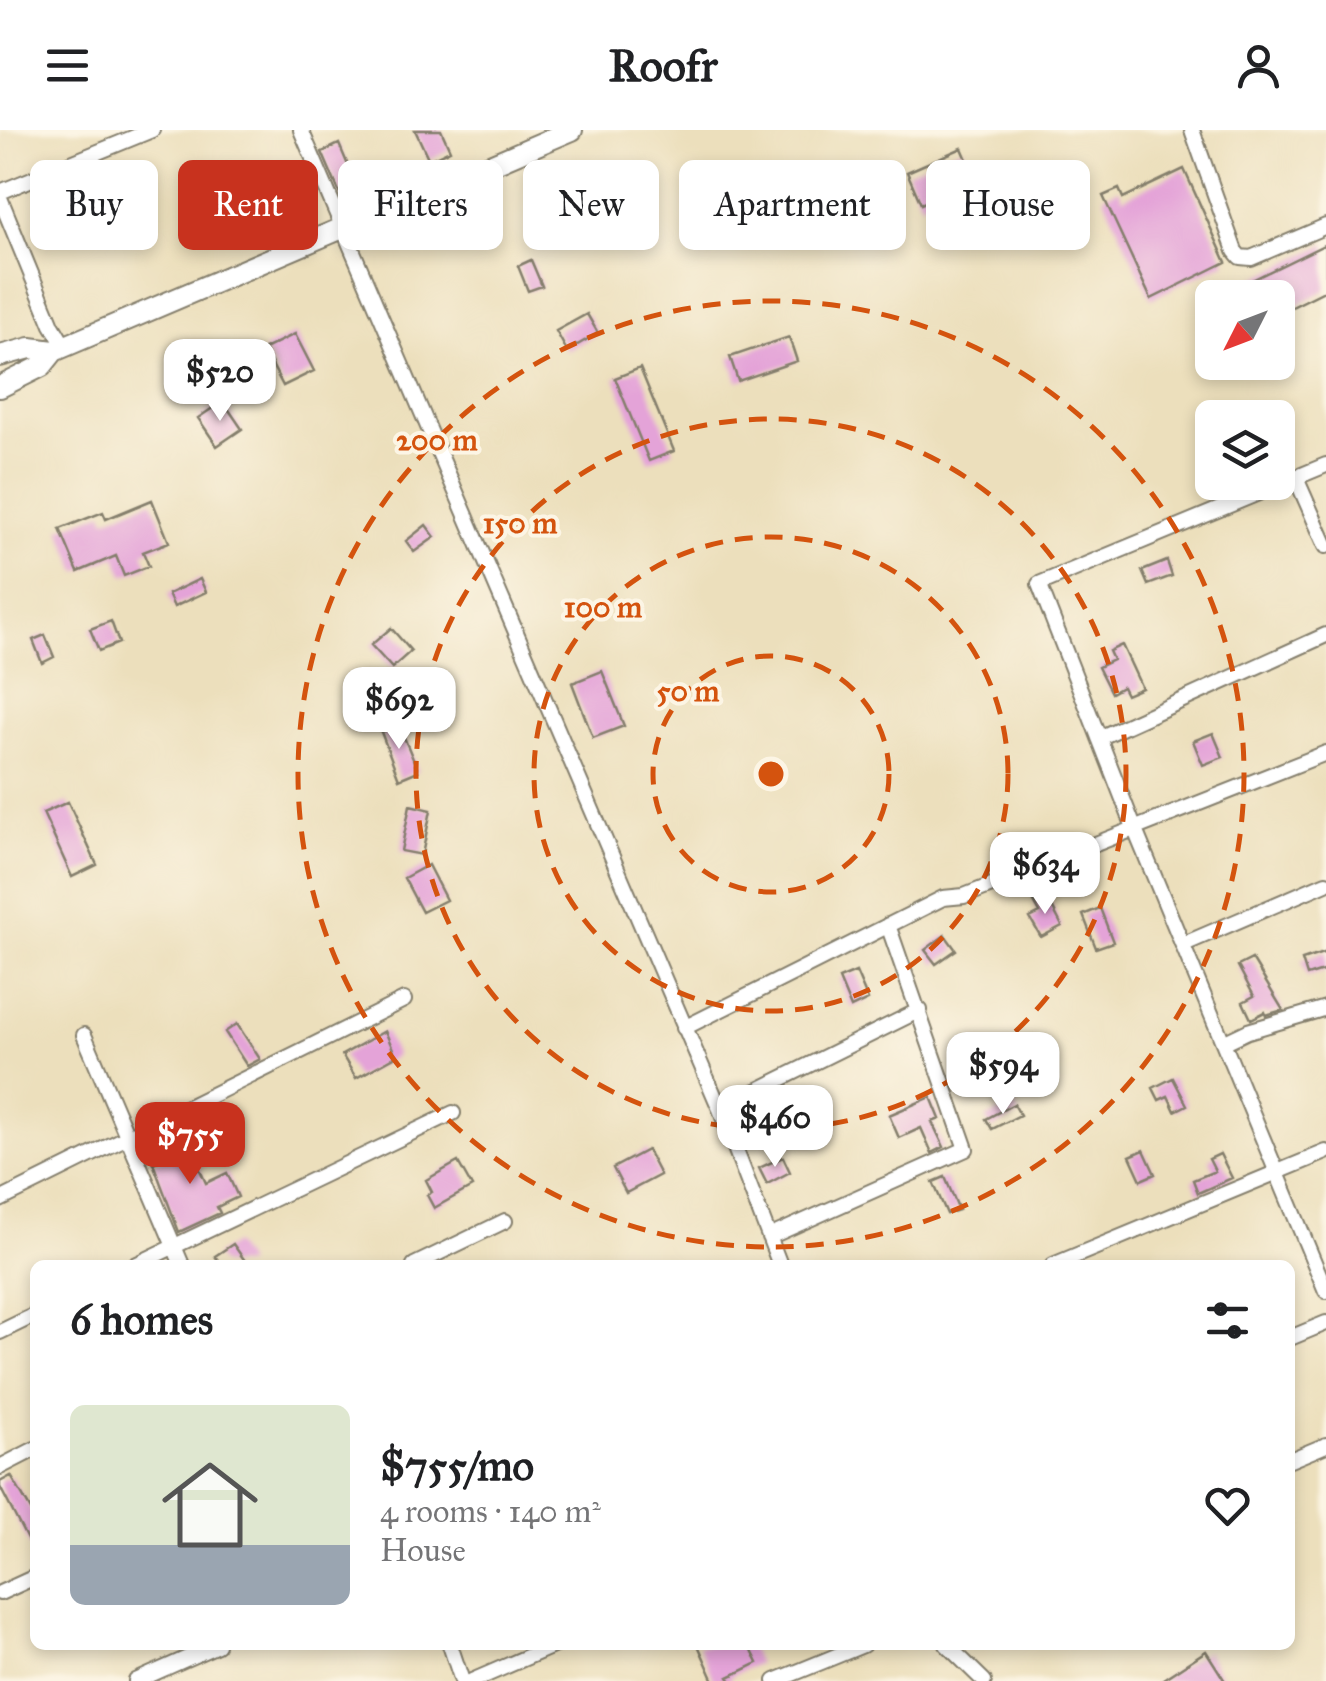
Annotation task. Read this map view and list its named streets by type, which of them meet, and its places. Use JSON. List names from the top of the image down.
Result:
{
  "north": "bottom left",
  "page": {
    "header": "Roofr",
    "chip": [
      "Buy",
      "Rent",
      "Filters",
      "New",
      "Apartment",
      "House"
    ],
    "price": [
      "$520",
      "$692",
      "$634",
      "$594",
      "$460",
      "$755"
    ],
    "heading": "6 homes",
    "list": [
      {
        "name": "$755/mo",
        "note": "4 rooms · 140 m² · House"
      }
    ]
  },
  "rings": [
    "200 m",
    "150 m",
    "100 m",
    "50 m"
  ]
}
